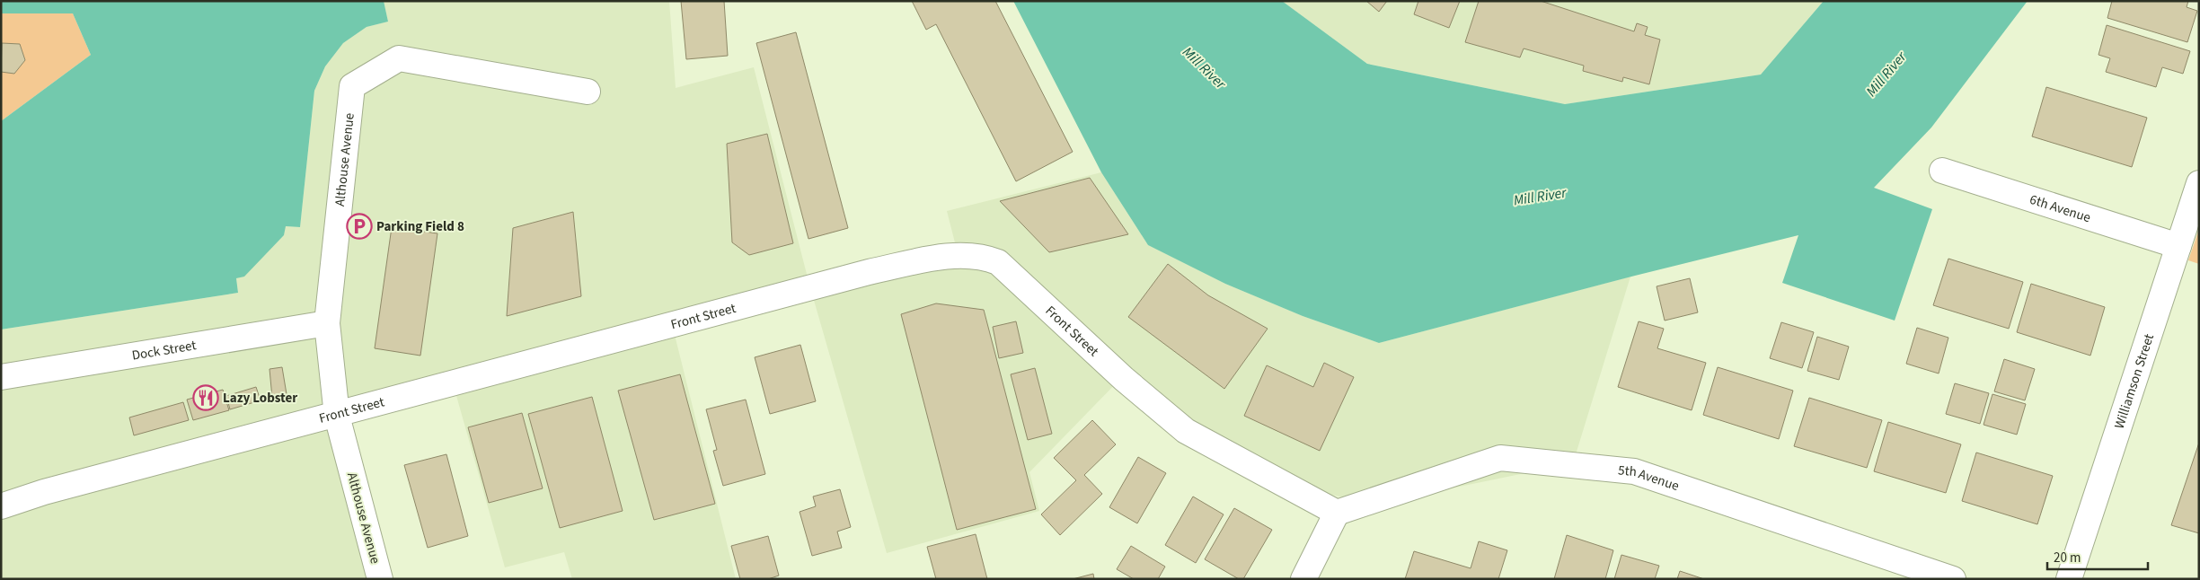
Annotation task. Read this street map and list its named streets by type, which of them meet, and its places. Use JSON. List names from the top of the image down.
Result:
{
  "streets": {
    "street": [
      "Althouse Avenue",
      "6th Avenue",
      "Front Street",
      "Dock Street",
      "Williamson Street",
      "5th Avenue"
    ]
  },
  "crossings": [
    ["Althouse Avenue", "Front Street"],
    ["Althouse Avenue", "Dock Street"],
    ["6th Avenue", "Williamson Street"],
    ["Front Street", "5th Avenue"]
  ],
  "water": ["Mill River"],
  "places": {
    "parking": ["Parking Field 8"],
    "restaurant": ["Lazy Lobster"]
  },
  "scale_bar": "20 m"
}
